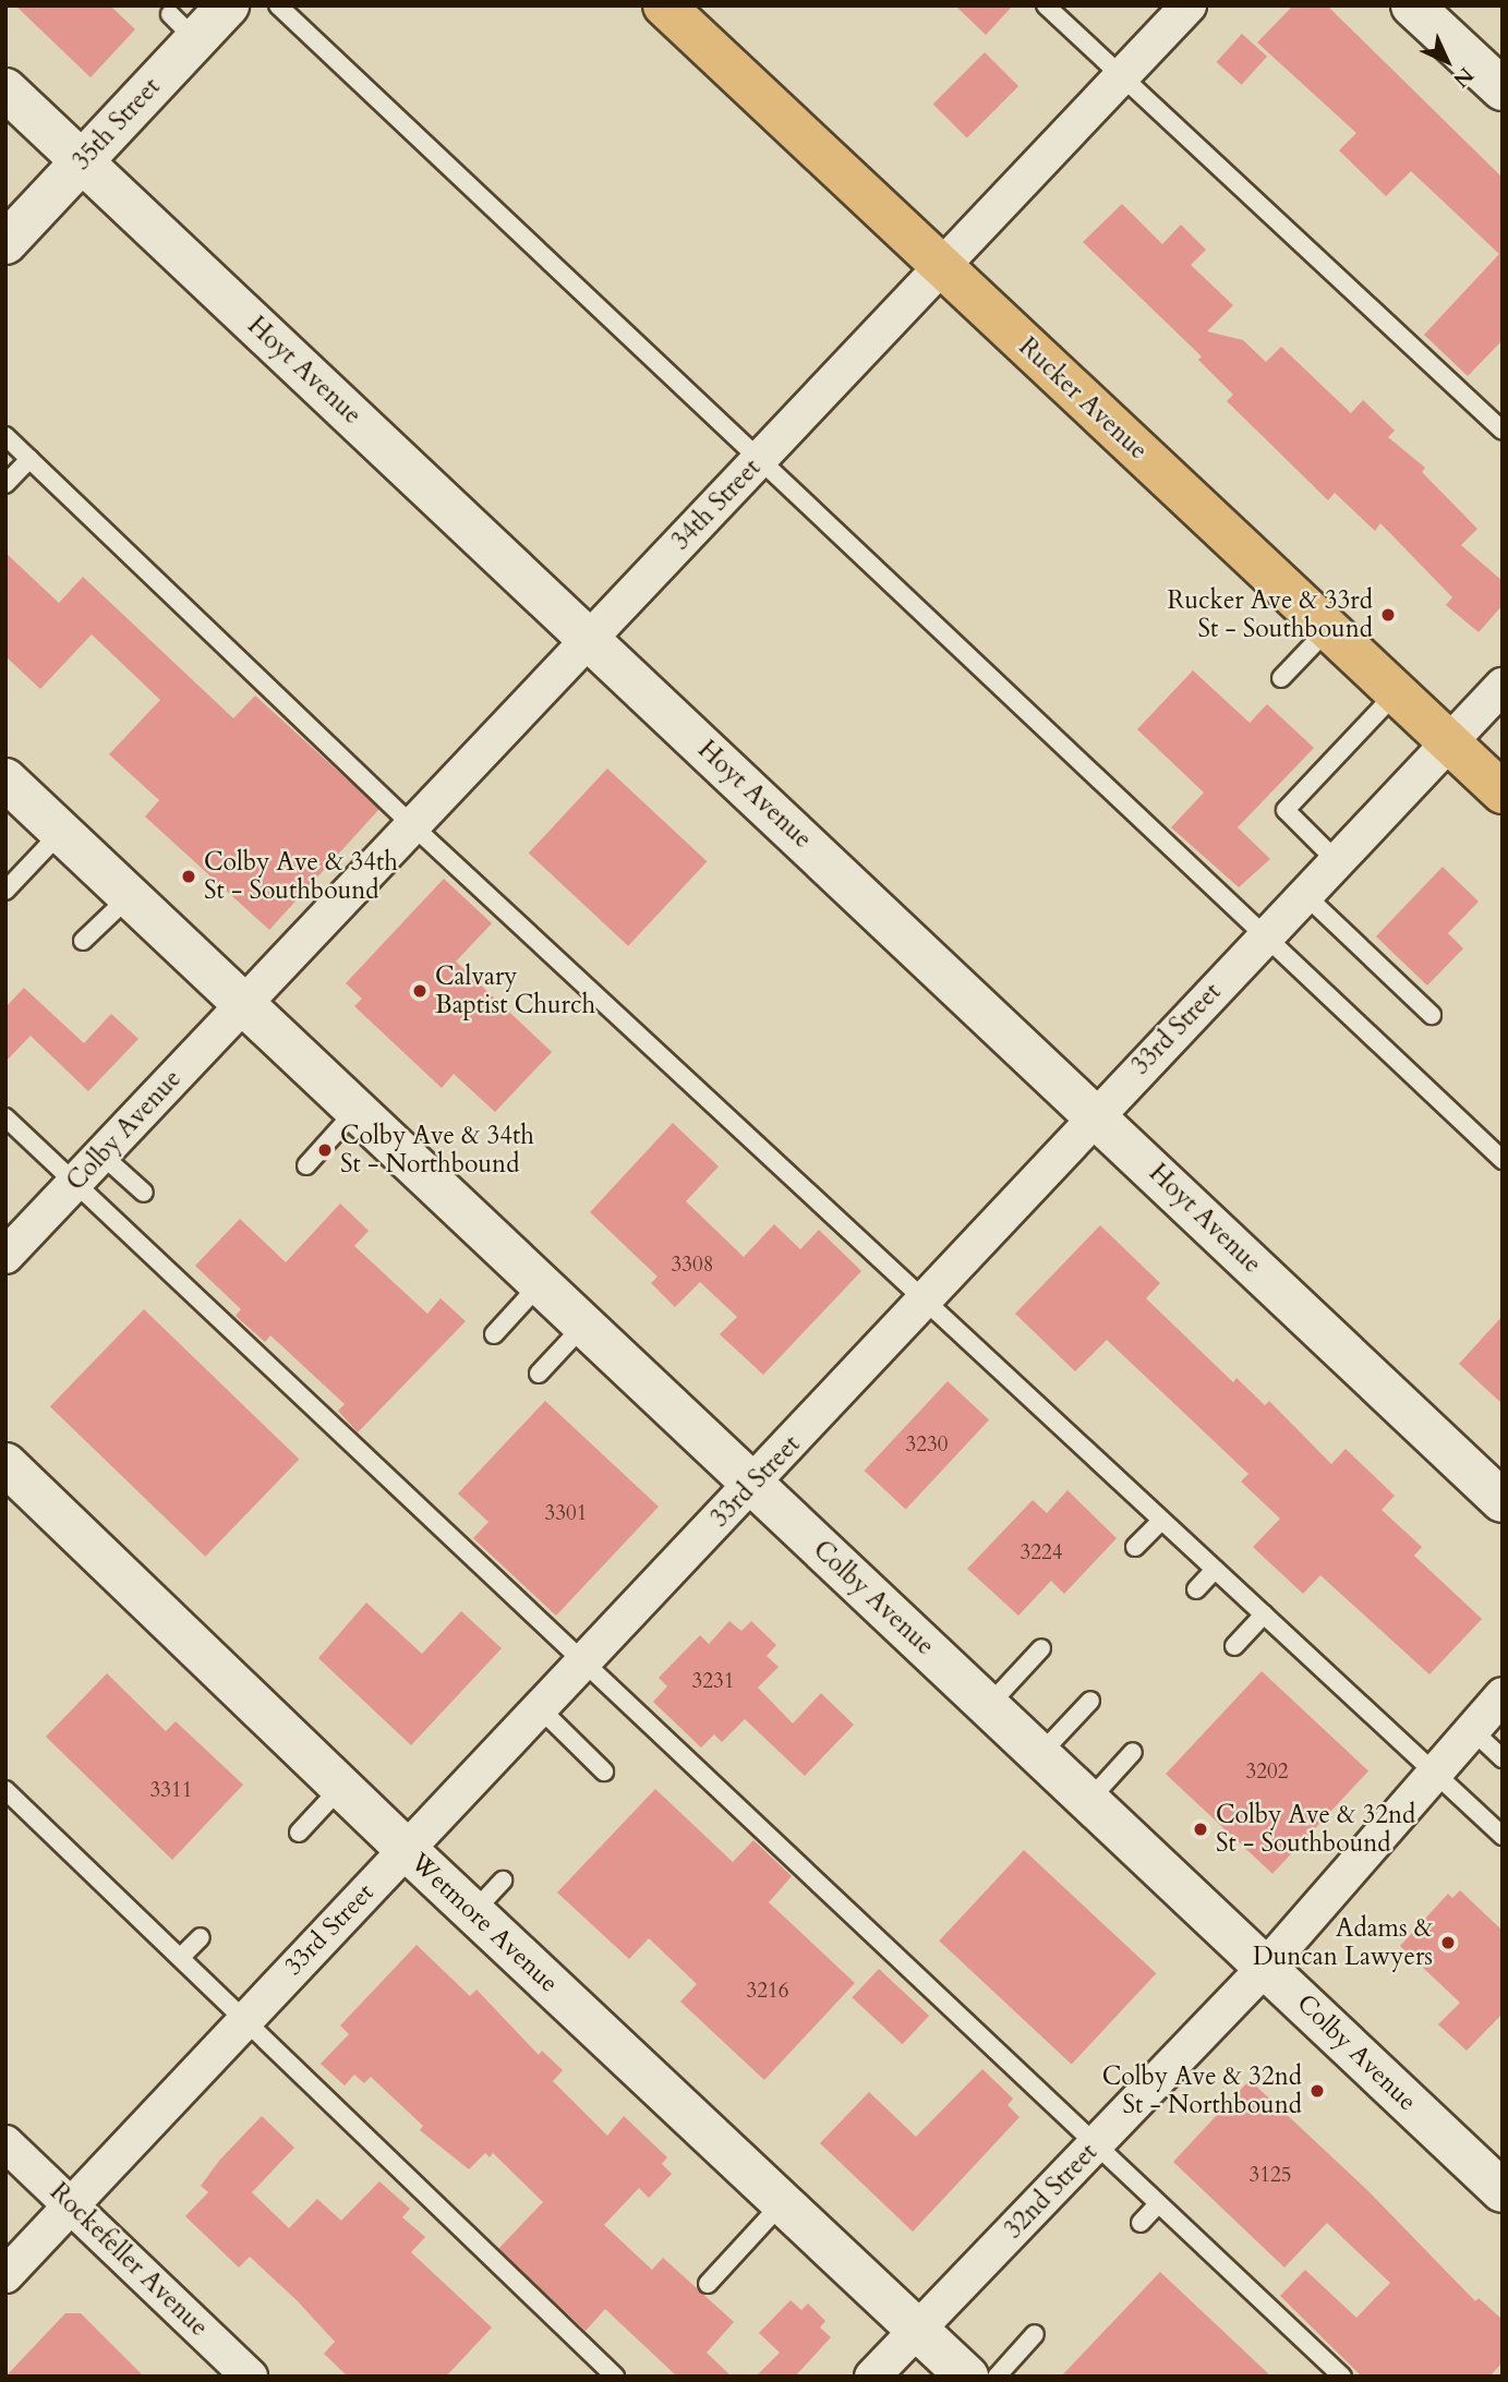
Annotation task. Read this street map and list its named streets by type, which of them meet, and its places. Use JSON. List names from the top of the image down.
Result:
{
  "streets": {
    "main road": ["Rucker Avenue"],
    "street": [
      "35th Street",
      "Hoyt Avenue",
      "34th Street",
      "33rd Street",
      "Colby Avenue",
      "Wetmore Avenue",
      "32nd Street",
      "Rockefeller Avenue"
    ]
  },
  "crossings": [
    ["35th Street", "Hoyt Avenue"],
    ["Hoyt Avenue", "34th Street"],
    ["Hoyt Avenue", "33rd Street"],
    ["Rucker Avenue", "34th Street"],
    ["Rucker Avenue", "33rd Street"],
    ["34th Street", "Colby Avenue"],
    ["33rd Street", "Colby Avenue"],
    ["33rd Street", "Wetmore Avenue"],
    ["33rd Street", "Rockefeller Avenue"],
    ["Colby Avenue", "32nd Street"],
    ["Wetmore Avenue", "32nd Street"]
  ],
  "places": [
    "Rucker Ave & 33rd St - Southbound",
    "Colby Ave & 34th St - Southbound",
    "Calvary Baptist Church",
    "Colby Ave & 34th St - Northbound",
    "Colby Ave & 32nd St - Southbound",
    "Adams & Duncan Lawyers",
    "Colby Ave & 32nd St - Northbound"
  ],
  "house_numbers": [
    "3308",
    "3230",
    "3301",
    "3224",
    "3231",
    "3202",
    "3311",
    "3216",
    "3125"
  ],
  "north": "bottom right"
}
